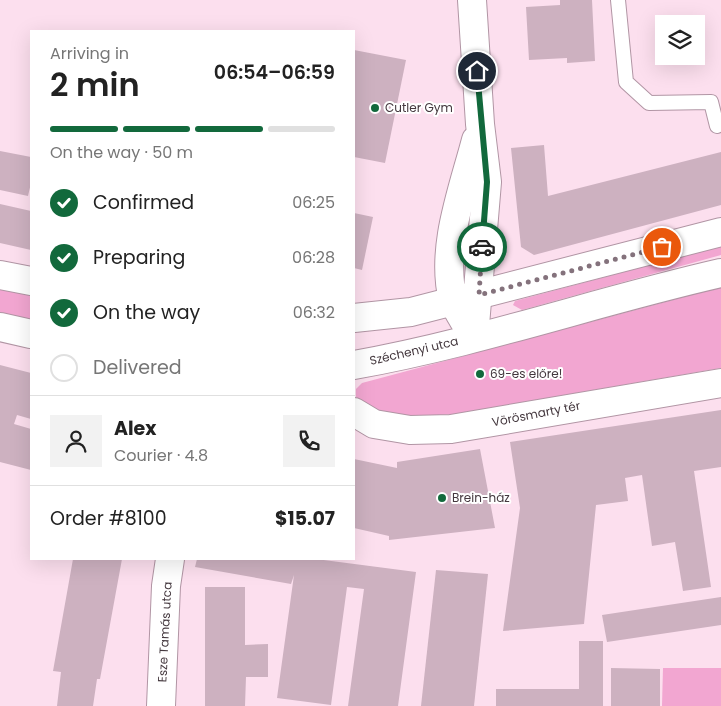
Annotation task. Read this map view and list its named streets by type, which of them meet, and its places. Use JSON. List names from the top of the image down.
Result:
{
  "streets": {
    "street": ["Széchenyi utca", "Vörösmarty tér", "Esze Tamás utca"]
  },
  "places": ["Cutler Gym", "69-es előre!", "Brein-ház"],
  "page": {
    "heading": ["2 min", "Arriving in", "06:54–06:59"],
    "panel": [
      "Alex",
      "Courier · 4.8",
      "Order #8100",
      "$15.07"
    ],
    "bar": "On the way · 50 m",
    "list": [
      ["Confirmed", "06:25"],
      ["Preparing", "06:28"],
      ["On the way", "06:32"],
      "Delivered"
    ]
  }
}
